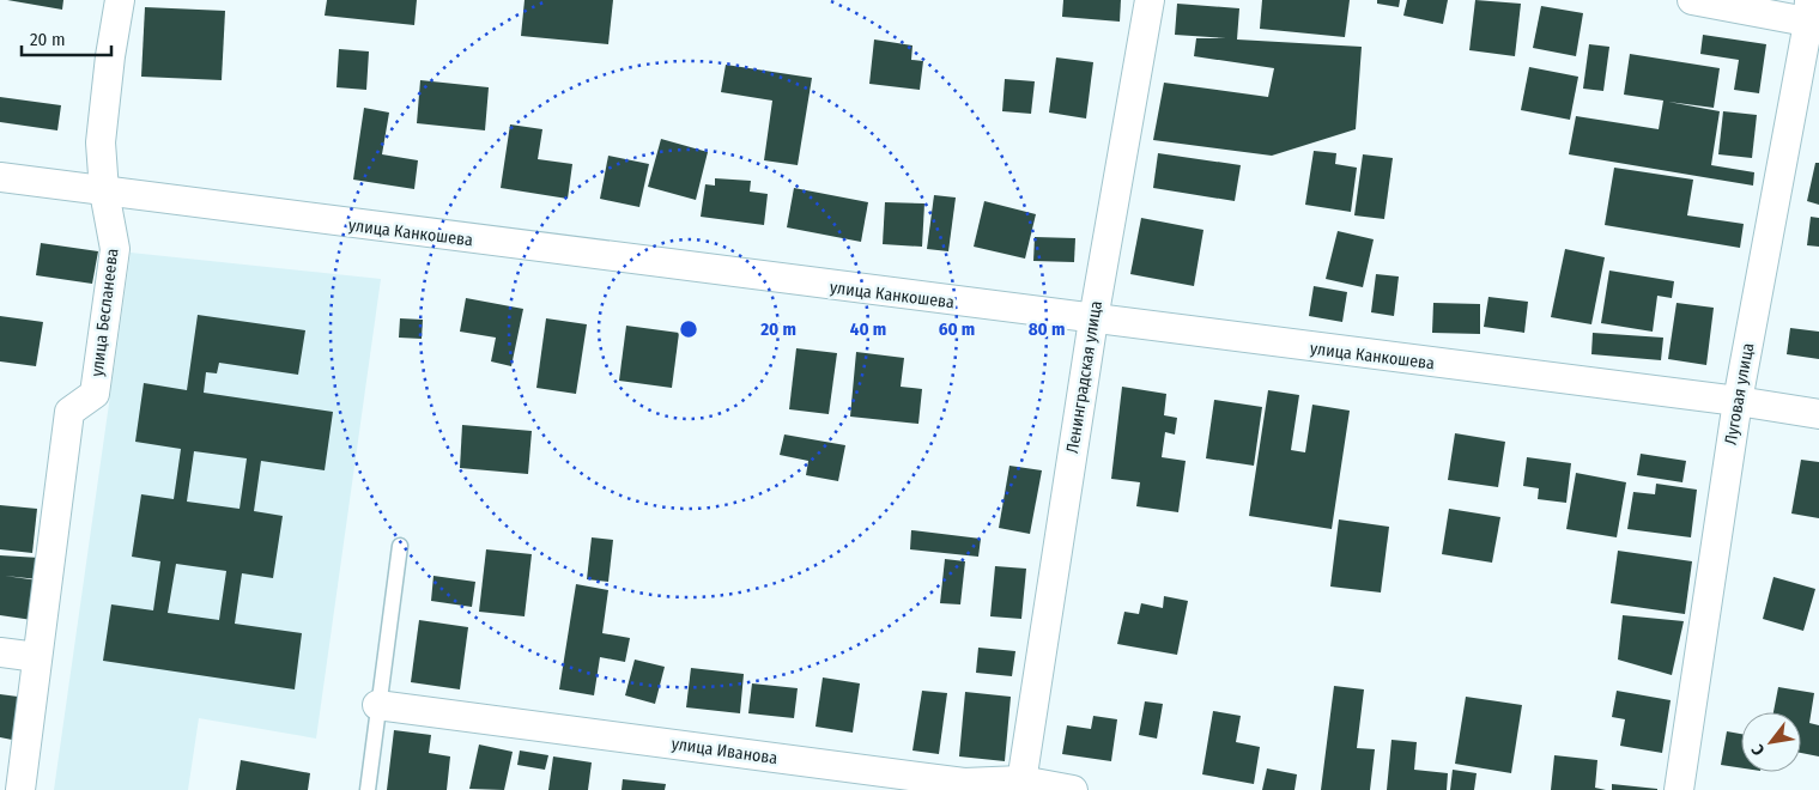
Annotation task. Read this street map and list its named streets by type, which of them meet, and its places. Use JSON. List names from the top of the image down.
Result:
{
  "streets": {
    "street": [
      "улица Канкошева",
      "улица Бесланеева",
      "Ленинградская улица",
      "Луговая улица",
      "улица Иванова"
    ]
  },
  "crossings": [
    ["улица Канкошева", "улица Бесланеева"],
    ["улица Канкошева", "Ленинградская улица"],
    ["улица Канкошева", "Луговая улица"],
    ["Ленинградская улица", "улица Иванова"]
  ],
  "scale_bar": "20 m",
  "north": "bottom left",
  "rings": [
    "20 m",
    "40 m",
    "60 m",
    "80 m"
  ]
}
